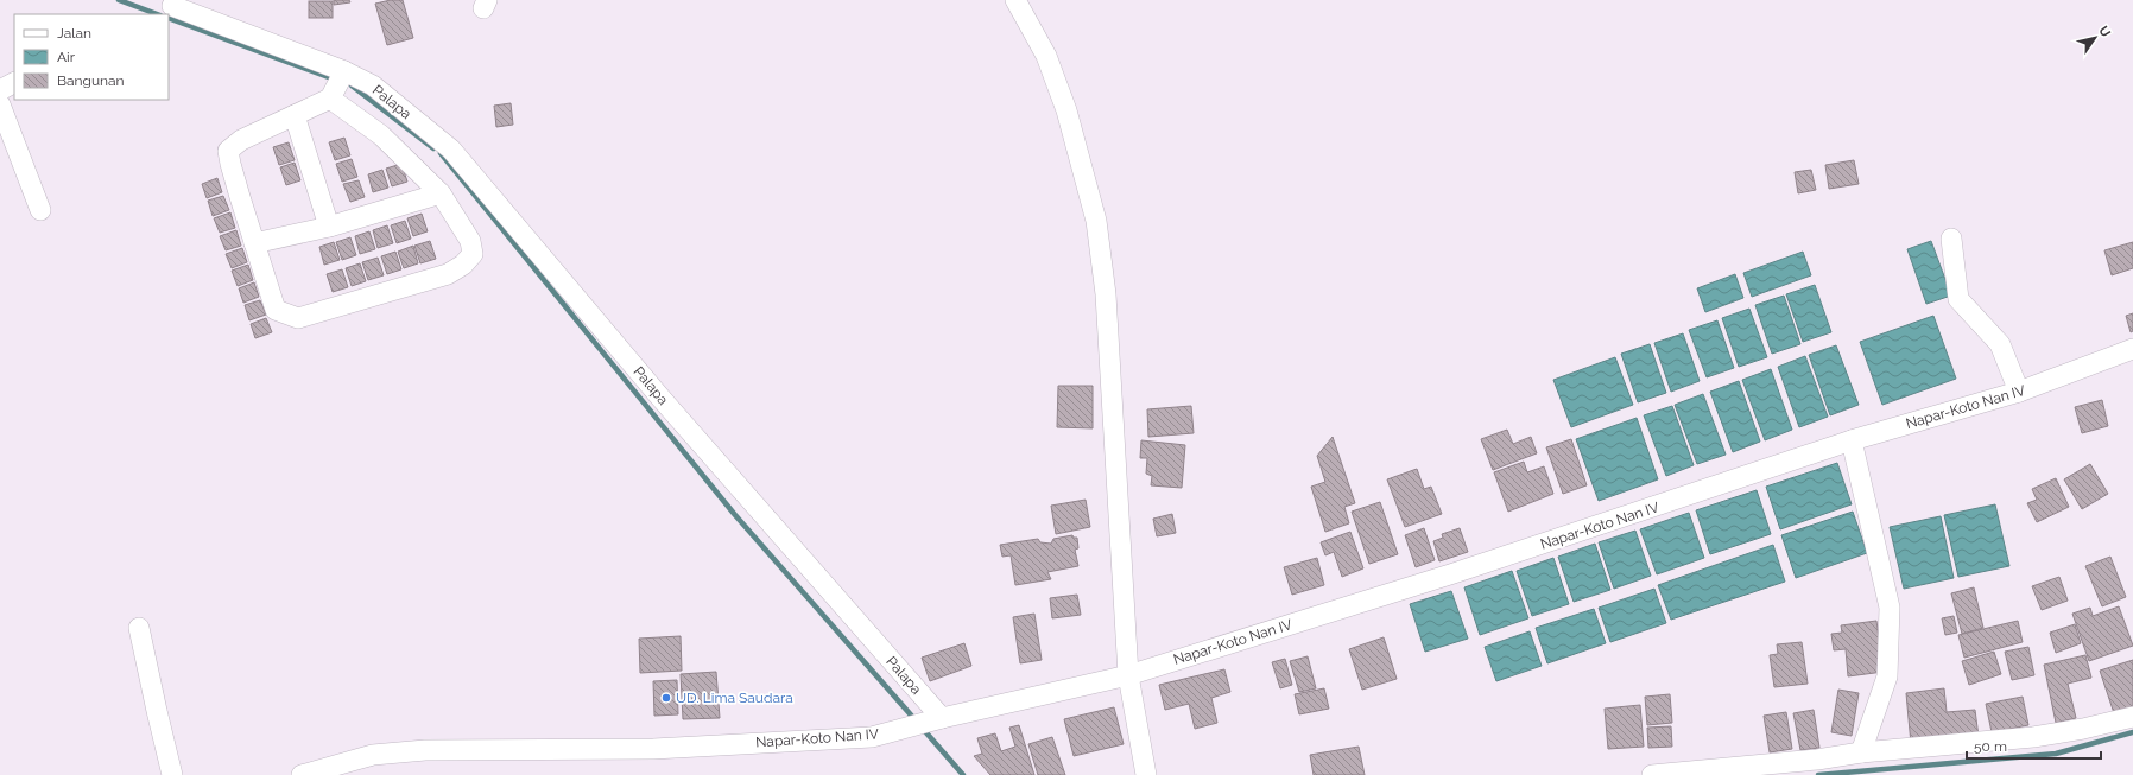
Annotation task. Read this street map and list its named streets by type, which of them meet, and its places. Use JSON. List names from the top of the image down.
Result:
{
  "streets": {
    "street": ["Palapa", "Napar-Koto Nan IV"]
  },
  "crossings": [
    ["Palapa", "Napar-Koto Nan IV"]
  ],
  "places": ["UD. Lima Saudara"],
  "legend": ["Jalan", "Air", "Bangunan"],
  "scale_bar": "50 m",
  "north": "top right"
}
